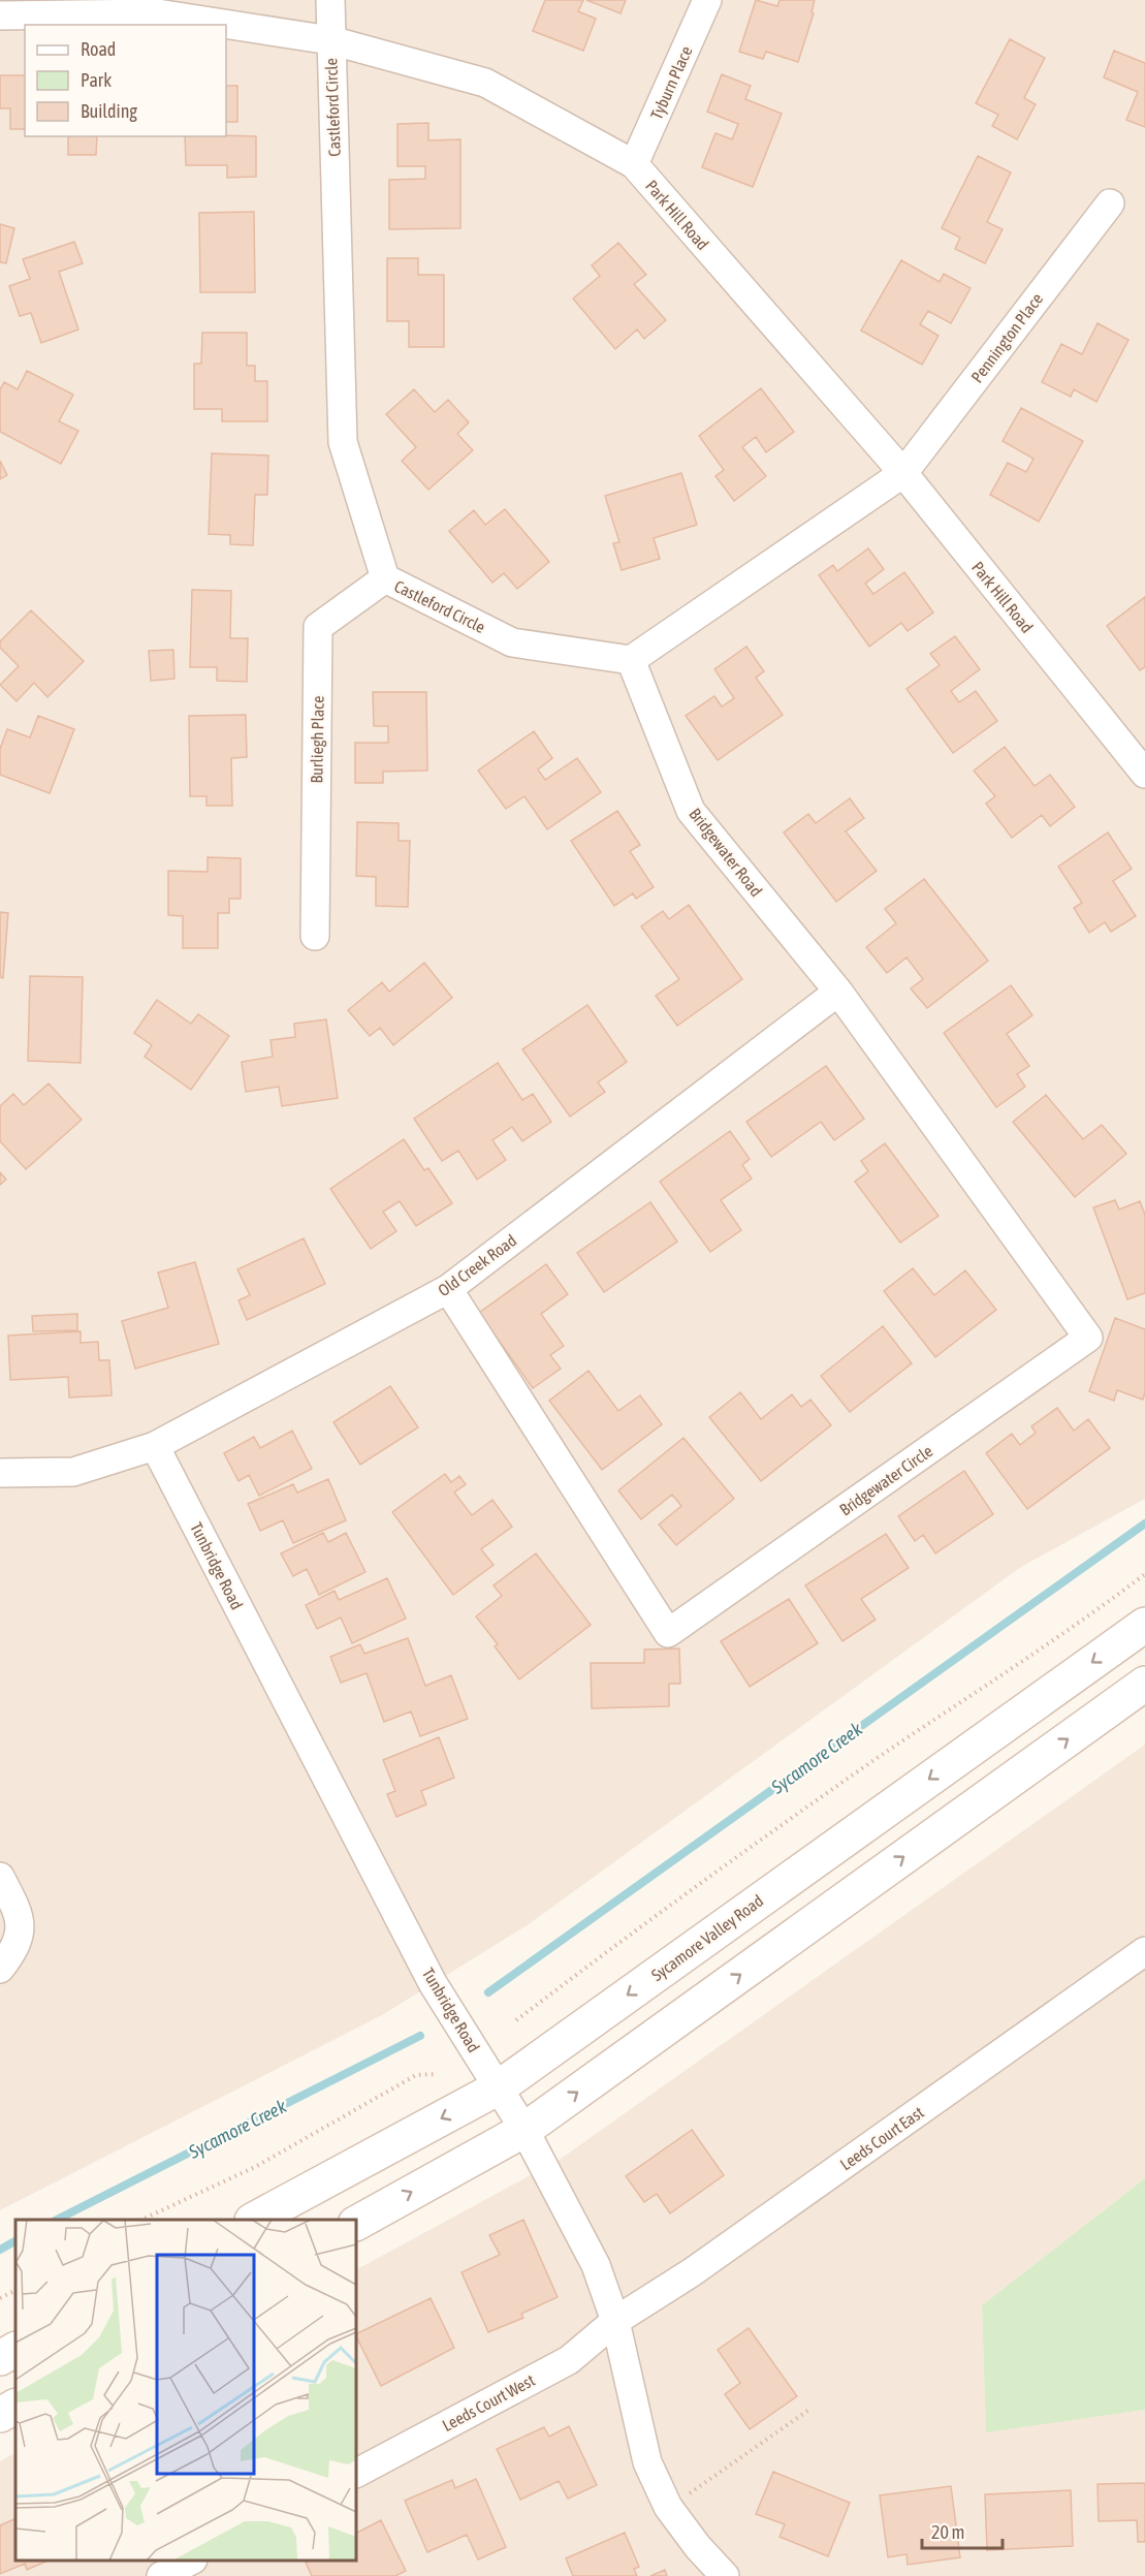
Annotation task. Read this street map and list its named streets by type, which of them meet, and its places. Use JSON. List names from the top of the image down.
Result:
{
  "streets": {
    "main road": ["Sycamore Valley Road"],
    "street": [
      "Tyburn Place",
      "Castleford Circle",
      "Park Hill Road",
      "Pennington Place",
      "Burliegh Place",
      "Bridgewater Road",
      "Old Creek Road",
      "Bridgewater Circle",
      "Tunbridge Road",
      "Leeds Court East",
      "Leeds Court West"
    ]
  },
  "crossings": [
    ["Tyburn Place", "Park Hill Road"],
    ["Castleford Circle", "Park Hill Road"],
    ["Castleford Circle", "Burliegh Place"],
    ["Castleford Circle", "Bridgewater Road"],
    ["Park Hill Road", "Pennington Place"],
    ["Bridgewater Road", "Old Creek Road"],
    ["Bridgewater Road", "Bridgewater Circle"],
    ["Old Creek Road", "Bridgewater Circle"],
    ["Old Creek Road", "Tunbridge Road"],
    ["Tunbridge Road", "Sycamore Valley Road"],
    ["Tunbridge Road", "Leeds Court East"],
    ["Tunbridge Road", "Leeds Court West"],
    ["Leeds Court East", "Leeds Court West"]
  ],
  "water": ["Sycamore Creek"],
  "legend": ["Road", "Park", "Building"],
  "scale_bar": "20 m"
}
